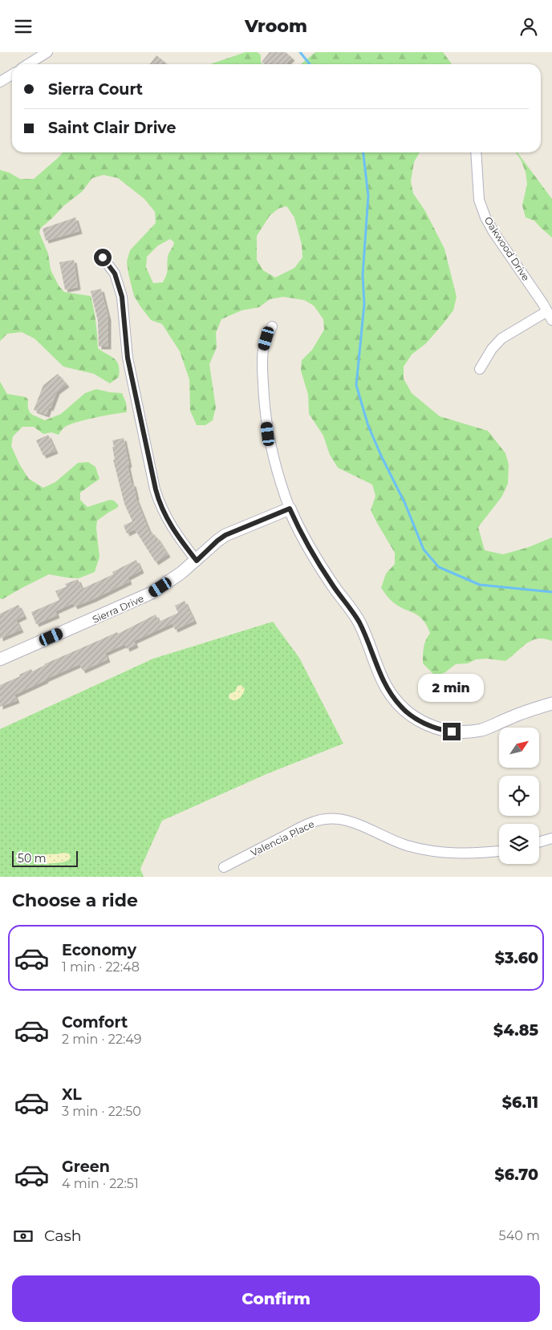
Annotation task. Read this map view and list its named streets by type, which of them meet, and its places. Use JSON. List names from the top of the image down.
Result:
{
  "streets": {
    "street": ["Oakwood Drive", "Sierra Drive", "Valencia Place"]
  },
  "scale_bar": "50 m",
  "north": "top right",
  "page": {
    "header": "Vroom",
    "banner": ["Sierra Court", "Saint Clair Drive"],
    "bubble": "2 min",
    "scale": "50 m",
    "heading": "Choose a ride",
    "list": [
      {
        "name": "Economy",
        "note": "1 min · 22:48",
        "value": "$3.60"
      },
      {
        "name": "Comfort",
        "note": "2 min · 22:49",
        "value": "$4.85"
      },
      {
        "name": "XL",
        "note": "3 min · 22:50",
        "value": "$6.11"
      },
      {
        "name": "Green",
        "note": "4 min · 22:51",
        "value": "$6.70"
      }
    ],
    "pay": ["Cash", "540 m"],
    "buttons": "Confirm"
  }
}
